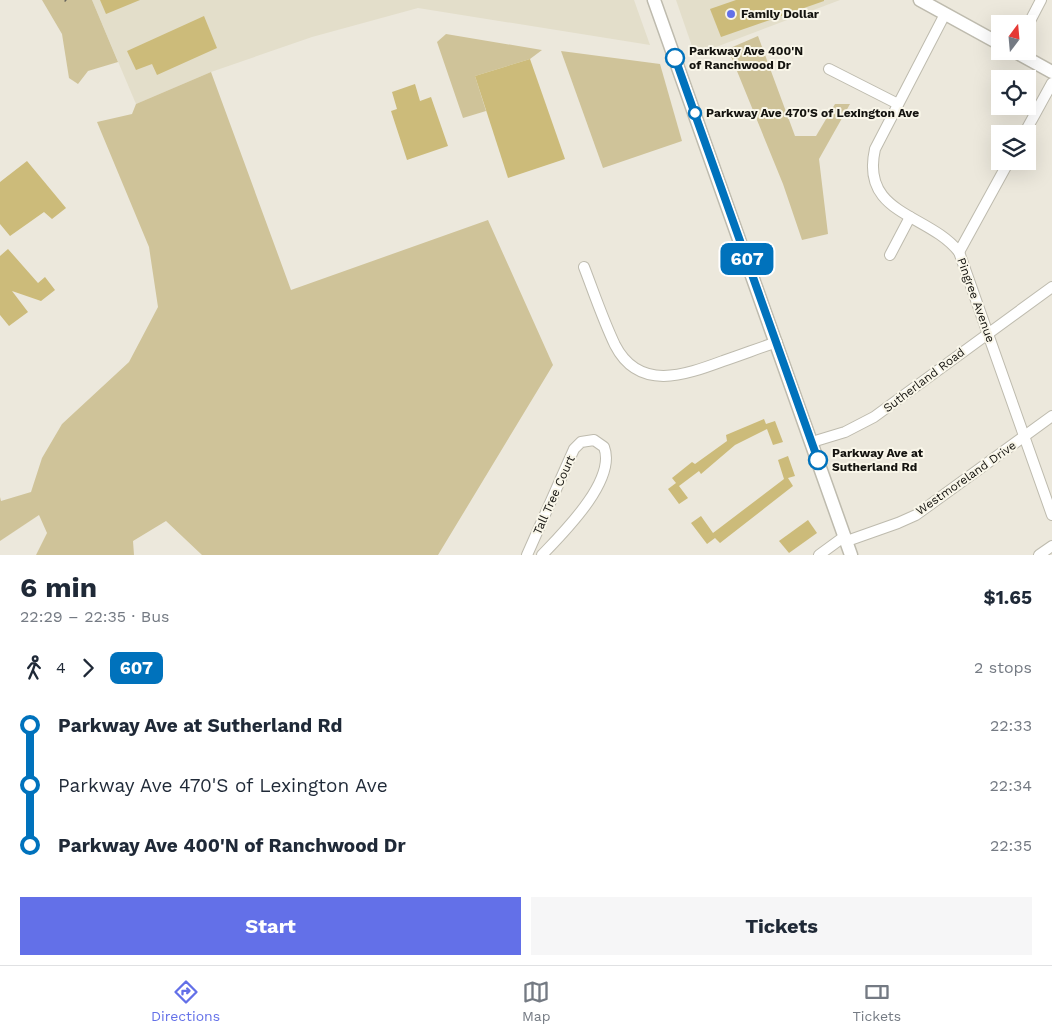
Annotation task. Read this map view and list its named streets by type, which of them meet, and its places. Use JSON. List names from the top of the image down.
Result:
{
  "streets": {
    "street": [
      "Pingree Avenue",
      "Sutherland Road",
      "Westmoreland Drive",
      "Tall Tree Court"
    ]
  },
  "crossings": [
    ["Pingree Avenue", "Sutherland Road"],
    ["Pingree Avenue", "Westmoreland Drive"]
  ],
  "places": [
    "Family Dollar",
    "Parkway Ave 400'N of Ranchwood Dr",
    "Parkway Ave 470'S of Lexington Ave",
    "Parkway Ave at Sutherland Rd"
  ],
  "lines": ["bus line 607"],
  "north": "top",
  "page": {
    "on_map": "607",
    "heading": ["6 min", "22:29 – 22:35 · Bus", "$1.65"],
    "legs": ["4", "607", "2 stops"],
    "list": [
      {
        "name": "Parkway Ave at Sutherland Rd",
        "value": "22:33"
      },
      {
        "name": "Parkway Ave 470'S of Lexington Ave",
        "value": "22:34"
      },
      {
        "name": "Parkway Ave 400'N of Ranchwood Dr",
        "value": "22:35"
      }
    ],
    "buttons": ["Start", "Tickets"],
    "tabs": ["Directions", "Map", "Tickets"]
  }
}
